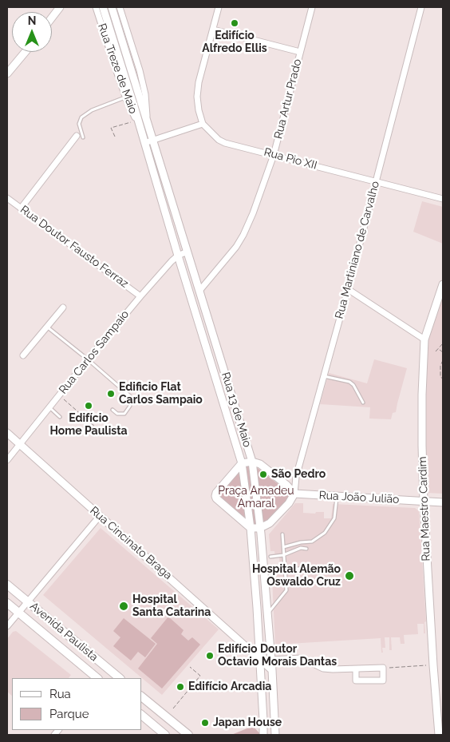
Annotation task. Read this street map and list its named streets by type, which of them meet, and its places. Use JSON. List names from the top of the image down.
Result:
{
  "streets": {
    "main road": [
      "Rua 13 de Maio",
      "Rua João Julião",
      "Rua Maestro Cardim",
      "Rua Cincinato Braga",
      "Avenida Paulista"
    ],
    "street": [
      "Rua Treze de Maio",
      "Rua Artur Prado",
      "Rua Pio XII",
      "Rua Doutor Fausto Ferraz",
      "Rua Martiniano de Carvalho",
      "Rua Carlos Sampaio"
    ]
  },
  "crossings": [
    ["Rua Treze de Maio", "Rua 13 de Maio"],
    ["Rua Artur Prado", "Rua Pio XII"],
    ["Rua Artur Prado", "Rua 13 de Maio"],
    ["Rua Pio XII", "Rua Martiniano de Carvalho"],
    ["Rua Doutor Fausto Ferraz", "Rua Carlos Sampaio"],
    ["Rua Martiniano de Carvalho", "Rua João Julião"],
    ["Rua Carlos Sampaio", "Rua 13 de Maio"],
    ["Rua Carlos Sampaio", "Rua Cincinato Braga"],
    ["Rua 13 de Maio", "Rua Cincinato Braga"],
    ["Rua João Julião", "Rua Maestro Cardim"]
  ],
  "parks": ["Praça Amadeu Amaral"],
  "places": [
    "Edifício Alfredo Ellis",
    "Edificio Flat Carlos Sampaio",
    "Edifício Home Paulista",
    "São Pedro",
    "Hospital Alemão Oswaldo Cruz",
    "Hospital Santa Catarina",
    "Edifício Doutor Octavio Morais Dantas",
    "Edifício Arcadia",
    "Japan House"
  ],
  "legend": ["Rua", "Parque"],
  "north": "top"
}
